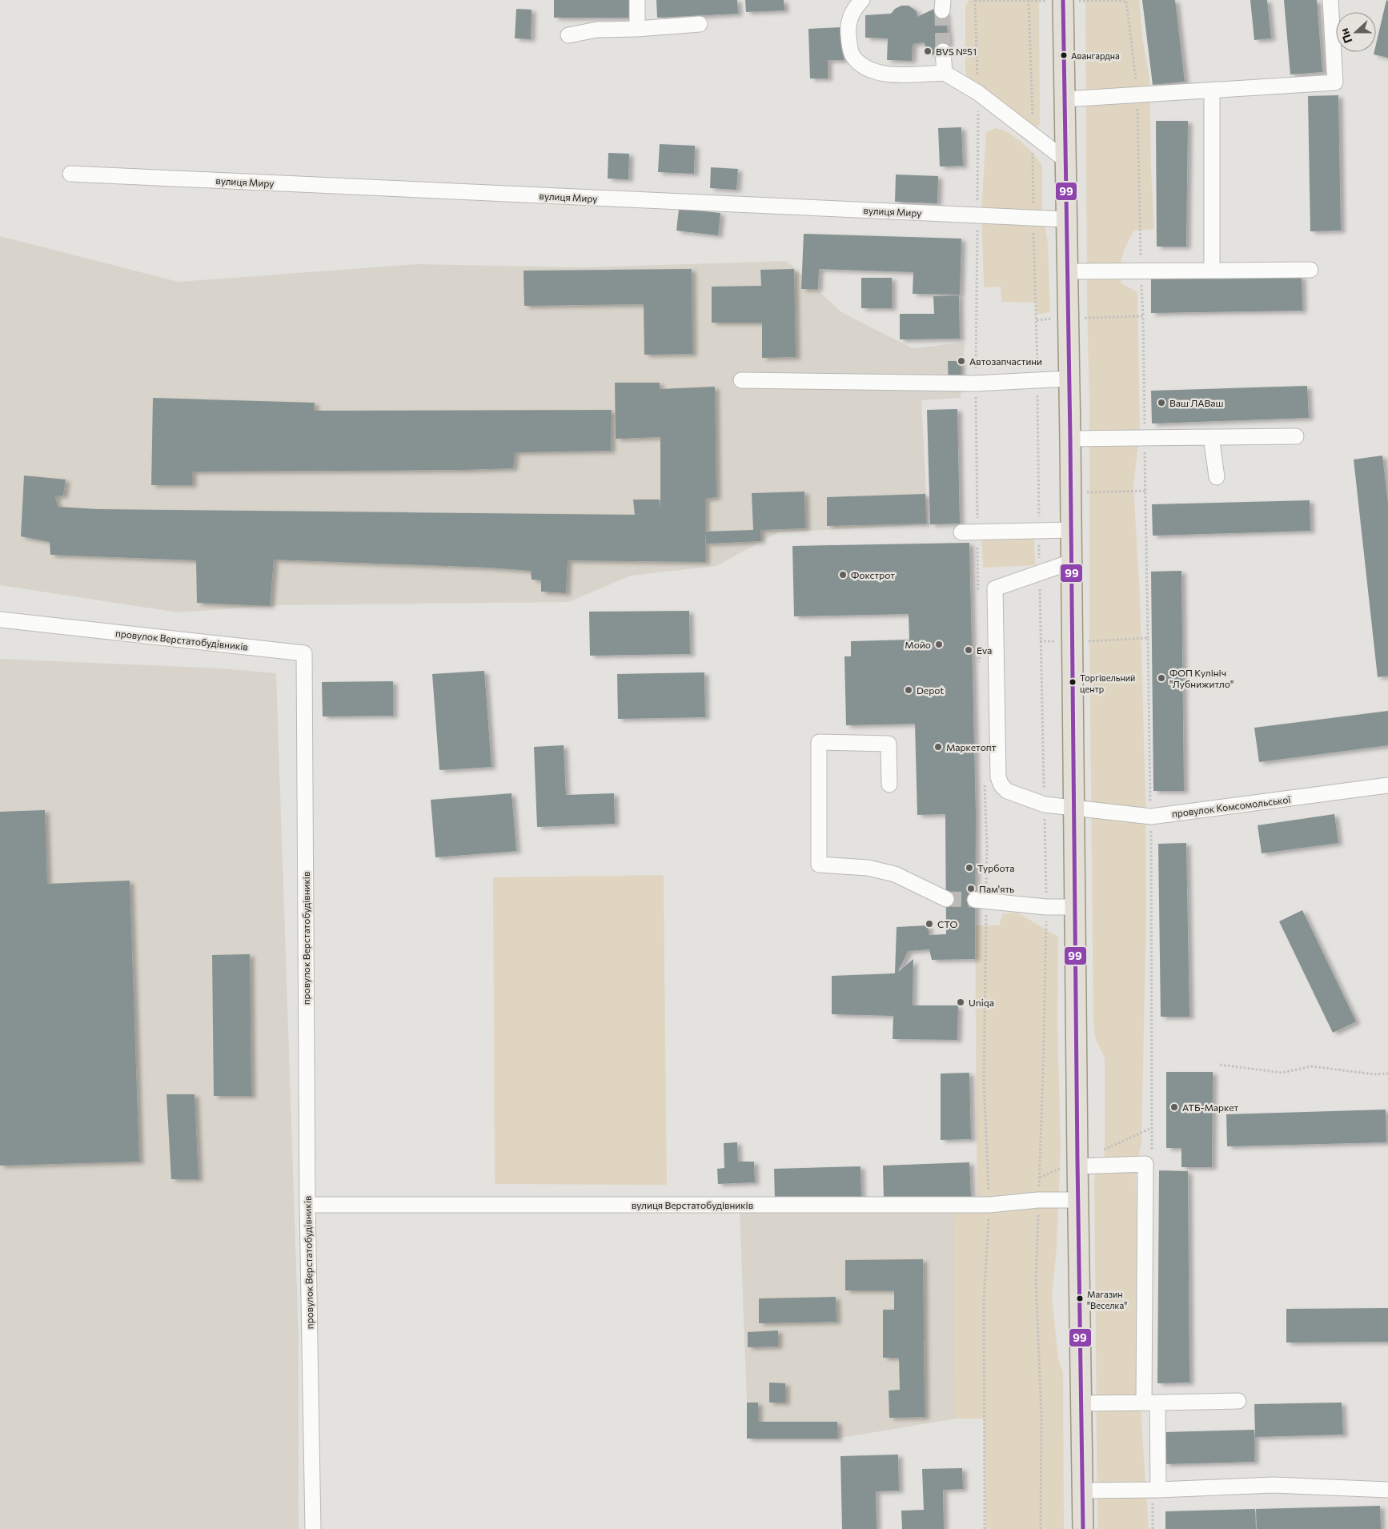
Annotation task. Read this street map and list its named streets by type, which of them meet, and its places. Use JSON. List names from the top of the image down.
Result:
{
  "streets": {
    "street": [
      "вулиця Миру",
      "провулок Верстатобудівників",
      "провулок Комсомольської",
      "вулиця Верстатобудівників"
    ]
  },
  "crossings": [
    ["провулок Верстатобудівників", "вулиця Верстатобудівників"]
  ],
  "places": [
    "BVS №51",
    "Авангардна",
    "Автозапчастини",
    "Ваш ЛАВаш",
    "Фокстрот",
    "Мойо",
    "Eva",
    "ФОП Кулініч \"Лубнижитло\"",
    "Торгівельний центр",
    "Depot",
    "Маркетопт",
    "Турбота",
    "Пам'ять",
    "СТО",
    "Uniqa",
    "АТБ-Маркет",
    "Магазин \"Веселка\""
  ],
  "lines": ["transit line 99"],
  "north": "left"
}
